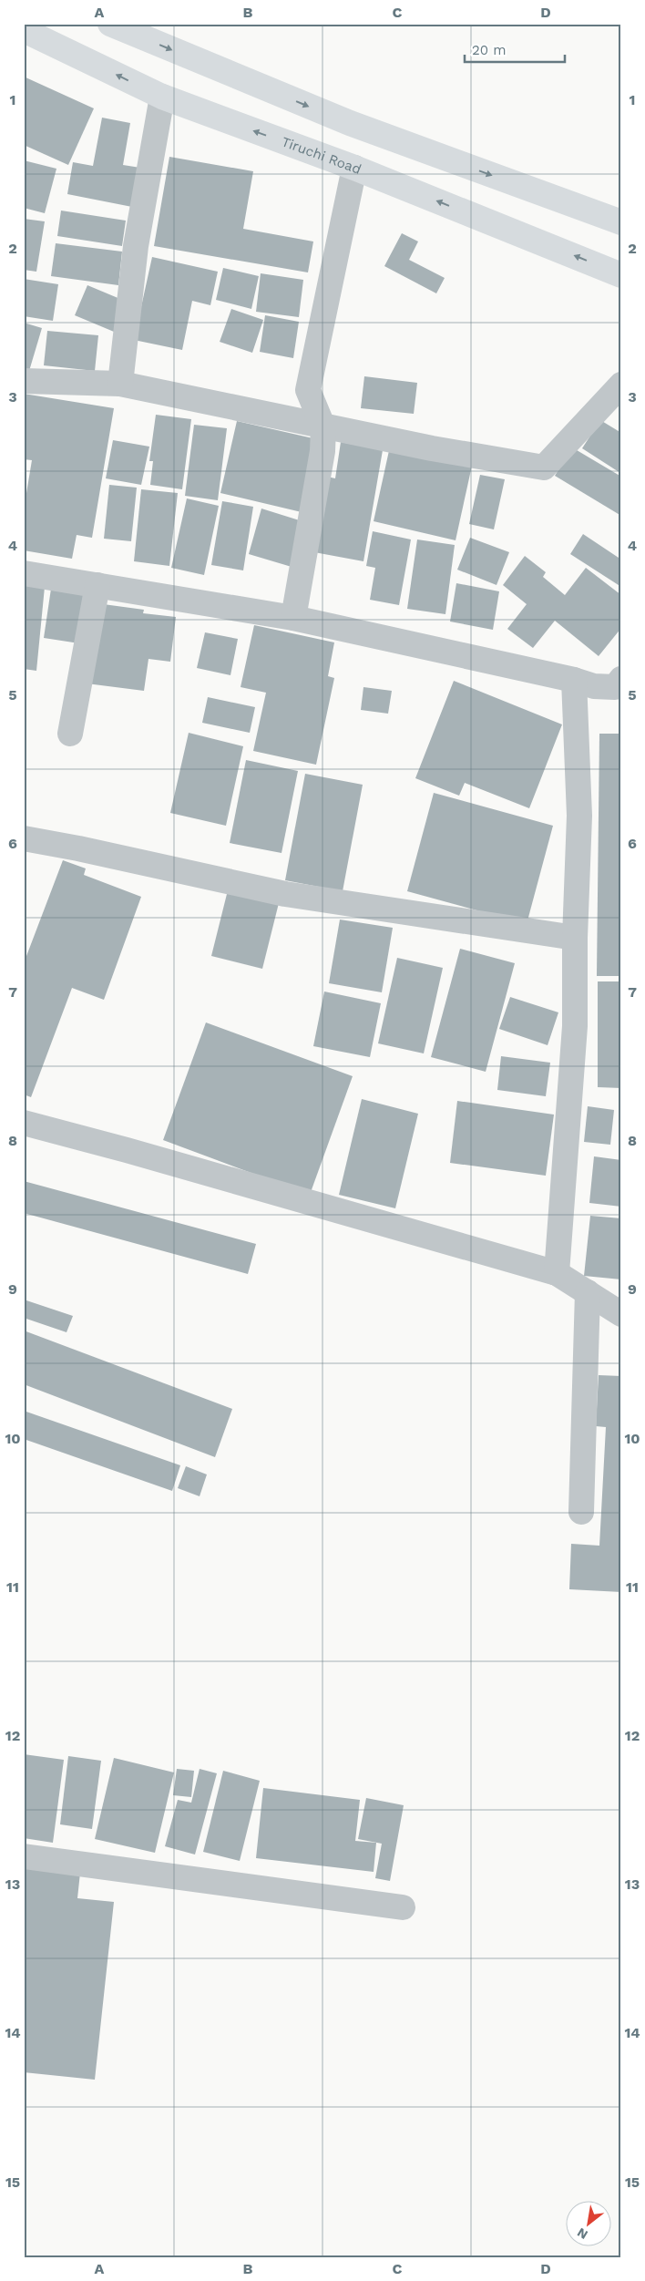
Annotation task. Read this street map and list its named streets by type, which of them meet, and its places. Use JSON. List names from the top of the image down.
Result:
{
  "streets": {
    "highway": ["Tiruchi Road"]
  },
  "scale_bar": "20 m",
  "north": "bottom left",
  "grid": {
    "columns": [
      "A",
      "B",
      "C",
      "D"
    ],
    "rows": [
      "1",
      "2",
      "3",
      "4",
      "5",
      "6",
      "7",
      "8",
      "9",
      "10",
      "11",
      "12",
      "13",
      "14",
      "15"
    ]
  }
}
